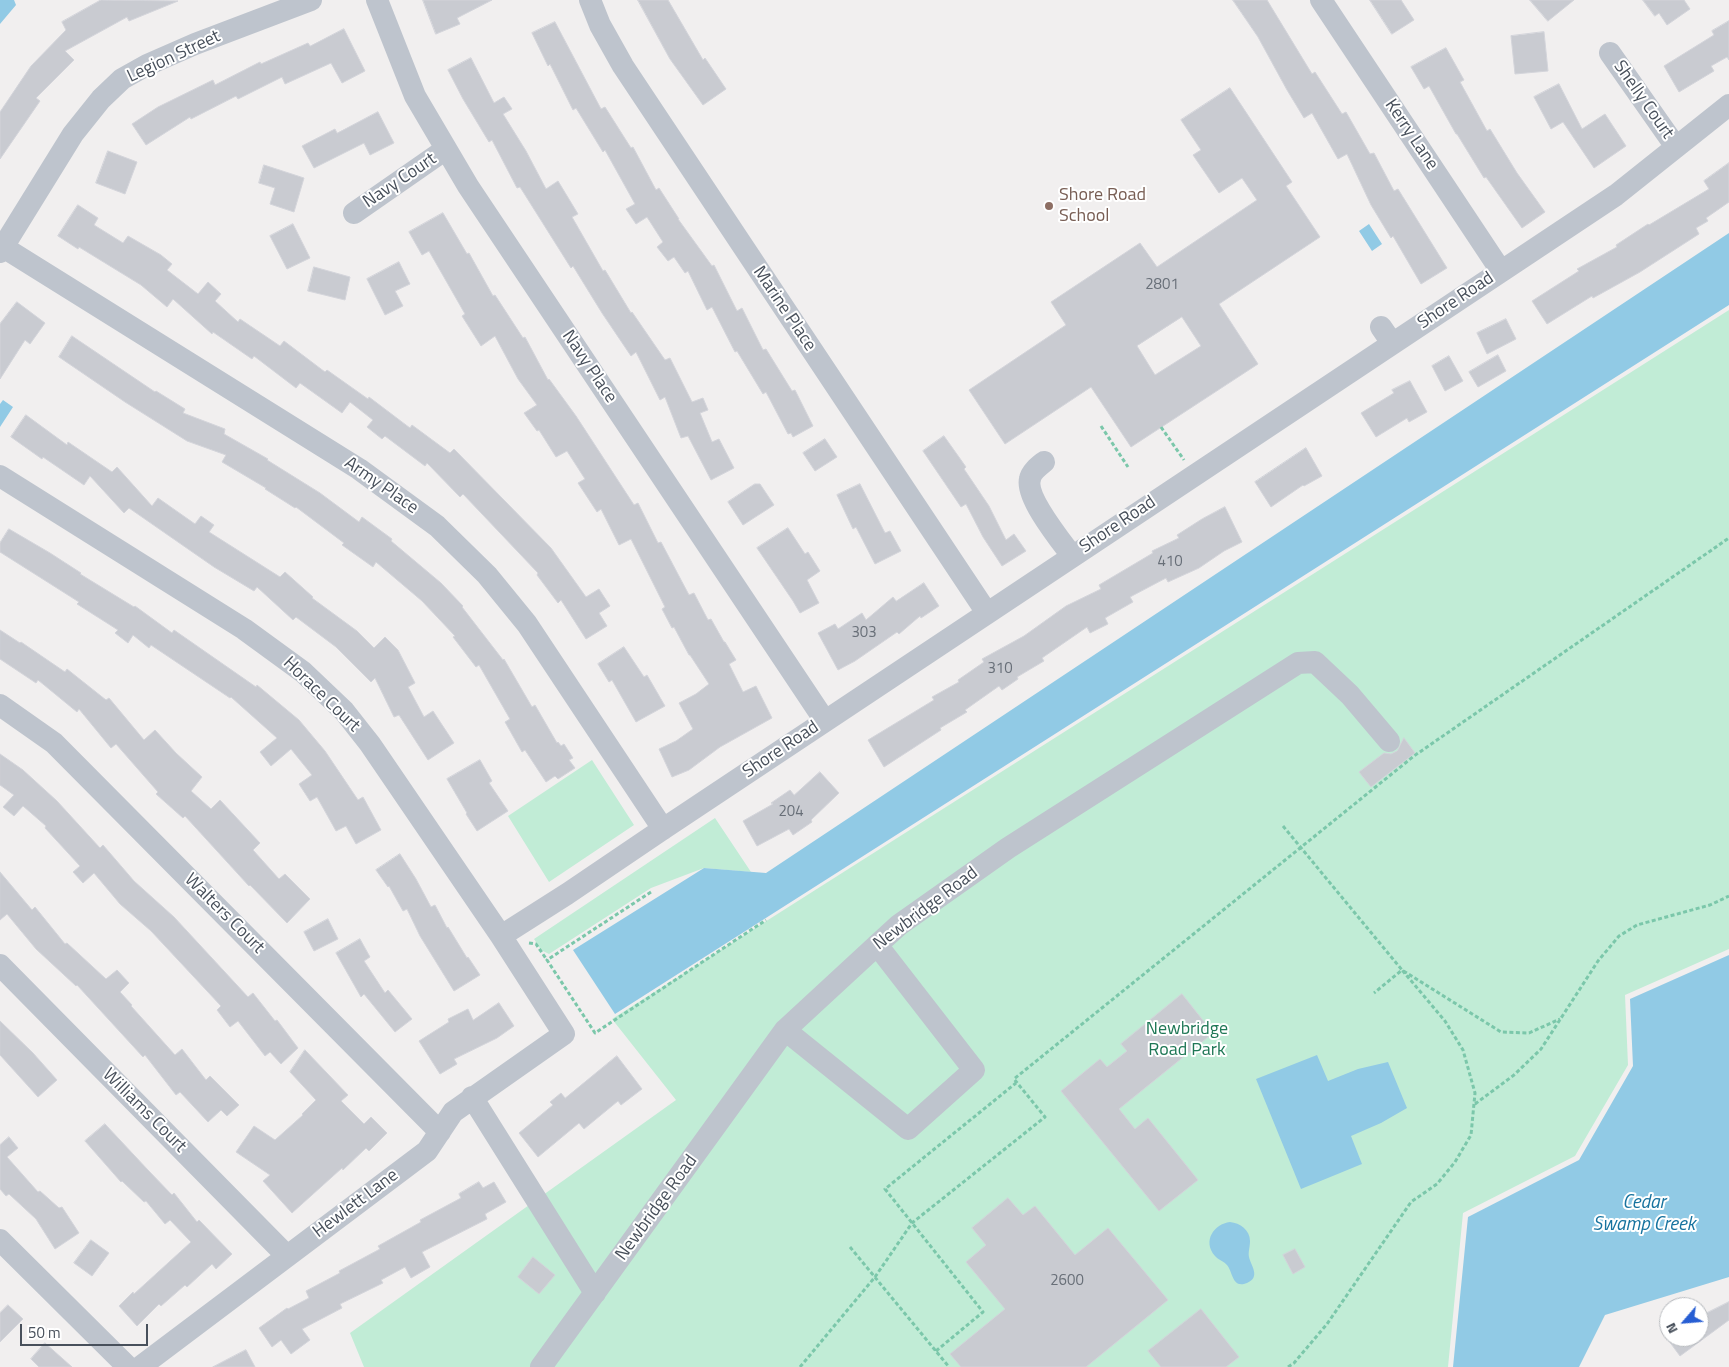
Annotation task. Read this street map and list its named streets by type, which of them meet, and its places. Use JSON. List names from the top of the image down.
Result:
{
  "streets": {
    "street": [
      "Legion Street",
      "Shelly Court",
      "Kerry Lane",
      "Navy Court",
      "Shore Road",
      "Marine Place",
      "Navy Place",
      "Army Place",
      "Horace Court",
      "Newbridge Road",
      "Walters Court",
      "Williams Court",
      "Hewlett Lane"
    ]
  },
  "crossings": [
    ["Legion Street", "Army Place"],
    ["Shelly Court", "Shore Road"],
    ["Kerry Lane", "Shore Road"],
    ["Navy Court", "Navy Place"],
    ["Shore Road", "Marine Place"],
    ["Shore Road", "Navy Place"],
    ["Shore Road", "Army Place"],
    ["Shore Road", "Horace Court"],
    ["Horace Court", "Hewlett Lane"],
    ["Walters Court", "Hewlett Lane"],
    ["Williams Court", "Hewlett Lane"]
  ],
  "water": ["Cedar Swamp Creek"],
  "parks": ["Newbridge Road Park"],
  "places": ["Shore Road School"],
  "house_numbers": [
    "2801",
    "410",
    "303",
    "310",
    "204",
    "2600"
  ],
  "scale_bar": "50 m",
  "north": "bottom left"
}
